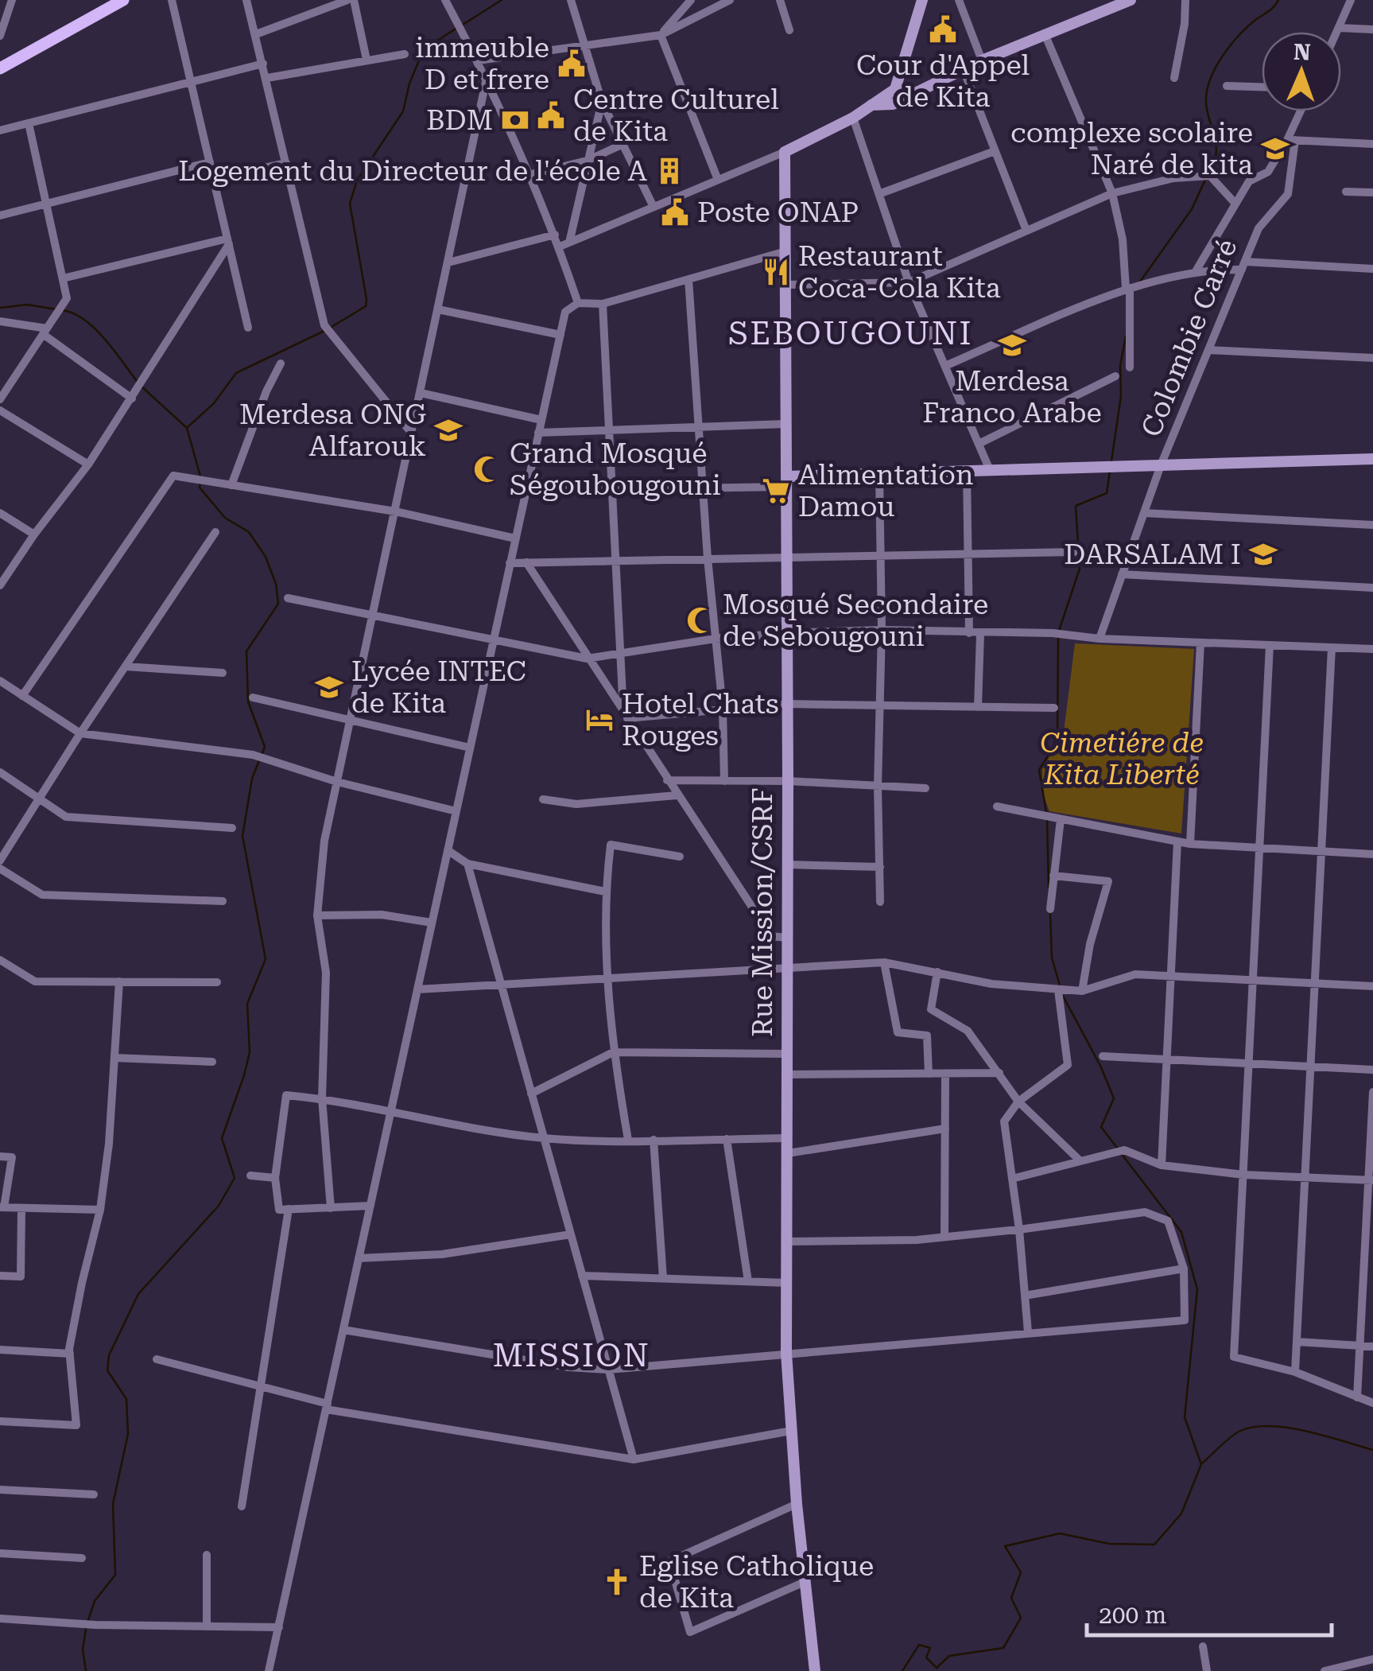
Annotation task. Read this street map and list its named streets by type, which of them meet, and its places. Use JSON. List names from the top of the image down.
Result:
{
  "streets": {
    "main road": ["Rue Mission/CSRF"],
    "street": ["Colombie Carré"]
  },
  "districts": ["SEBOUGOUNI", "MISSION"],
  "parks": ["Cimetiére de Kita Liberté"],
  "places": {
    "public building": [
      "Cour d'Appel de Kita",
      "immeuble D et frere",
      "Centre Culturel de Kita",
      "Poste ONAP"
    ],
    "bank": ["BDM"],
    "school or university": [
      "complexe scolaire Naré de kita",
      "Merdesa Franco Arabe",
      "Merdesa ONG Alfarouk",
      "DARSALAM I",
      "Lycée INTEC de Kita"
    ],
    "building": ["Logement du Directeur de l'école A"],
    "restaurant": ["Restaurant Coca-Cola Kita"],
    "mosque": ["Grand Mosqué Ségoubougouni", "Mosqué Secondaire de Sebougouni"],
    "supermarket": ["Alimentation Damou"],
    "hotel": ["Hotel Chats Rouges"],
    "church": ["Eglise Catholique de Kita"]
  },
  "scale_bar": "200 m",
  "north": "top"
}
